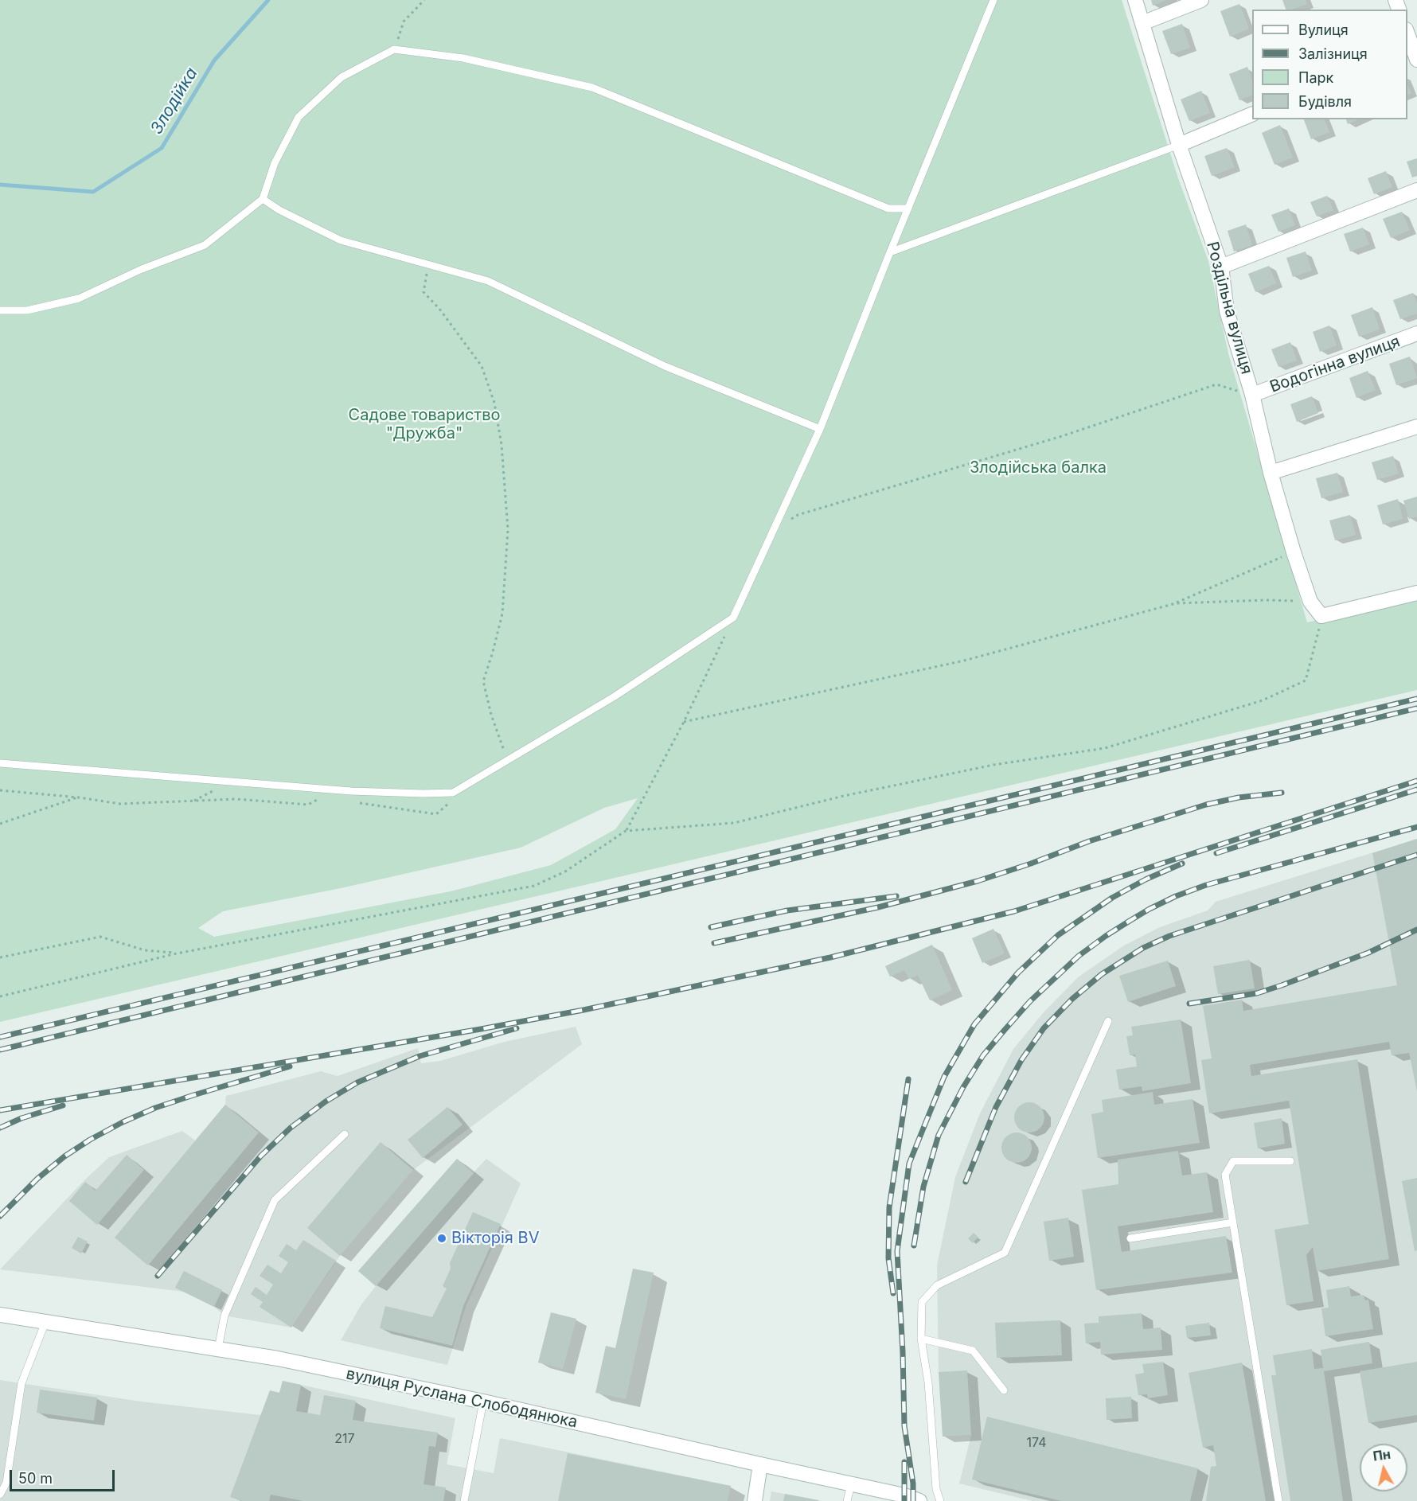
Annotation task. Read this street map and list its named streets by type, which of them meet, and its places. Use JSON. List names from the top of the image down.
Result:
{
  "streets": {
    "street": ["Роздільна вулиця", "Водогінна вулиця", "вулиця Руслана Слободянюка"]
  },
  "crossings": [
    ["Роздільна вулиця", "Водогінна вулиця"]
  ],
  "water": ["Злодійка"],
  "parks": ["Садове товариство \"Дружба\"", "Злодійська балка"],
  "places": ["Вікторія BV"],
  "house_numbers": ["217", "174"],
  "legend": [
    "Вулиця",
    "Залізниця",
    "Парк",
    "Будівля"
  ],
  "scale_bar": "50 m",
  "north": "top"
}
